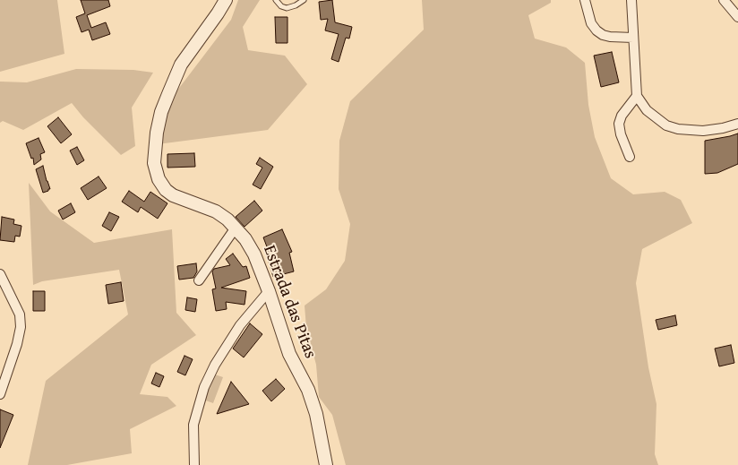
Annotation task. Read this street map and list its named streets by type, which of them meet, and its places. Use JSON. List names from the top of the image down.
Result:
{
  "streets": {
    "street": ["Estrada das Pitas"]
  }
}
